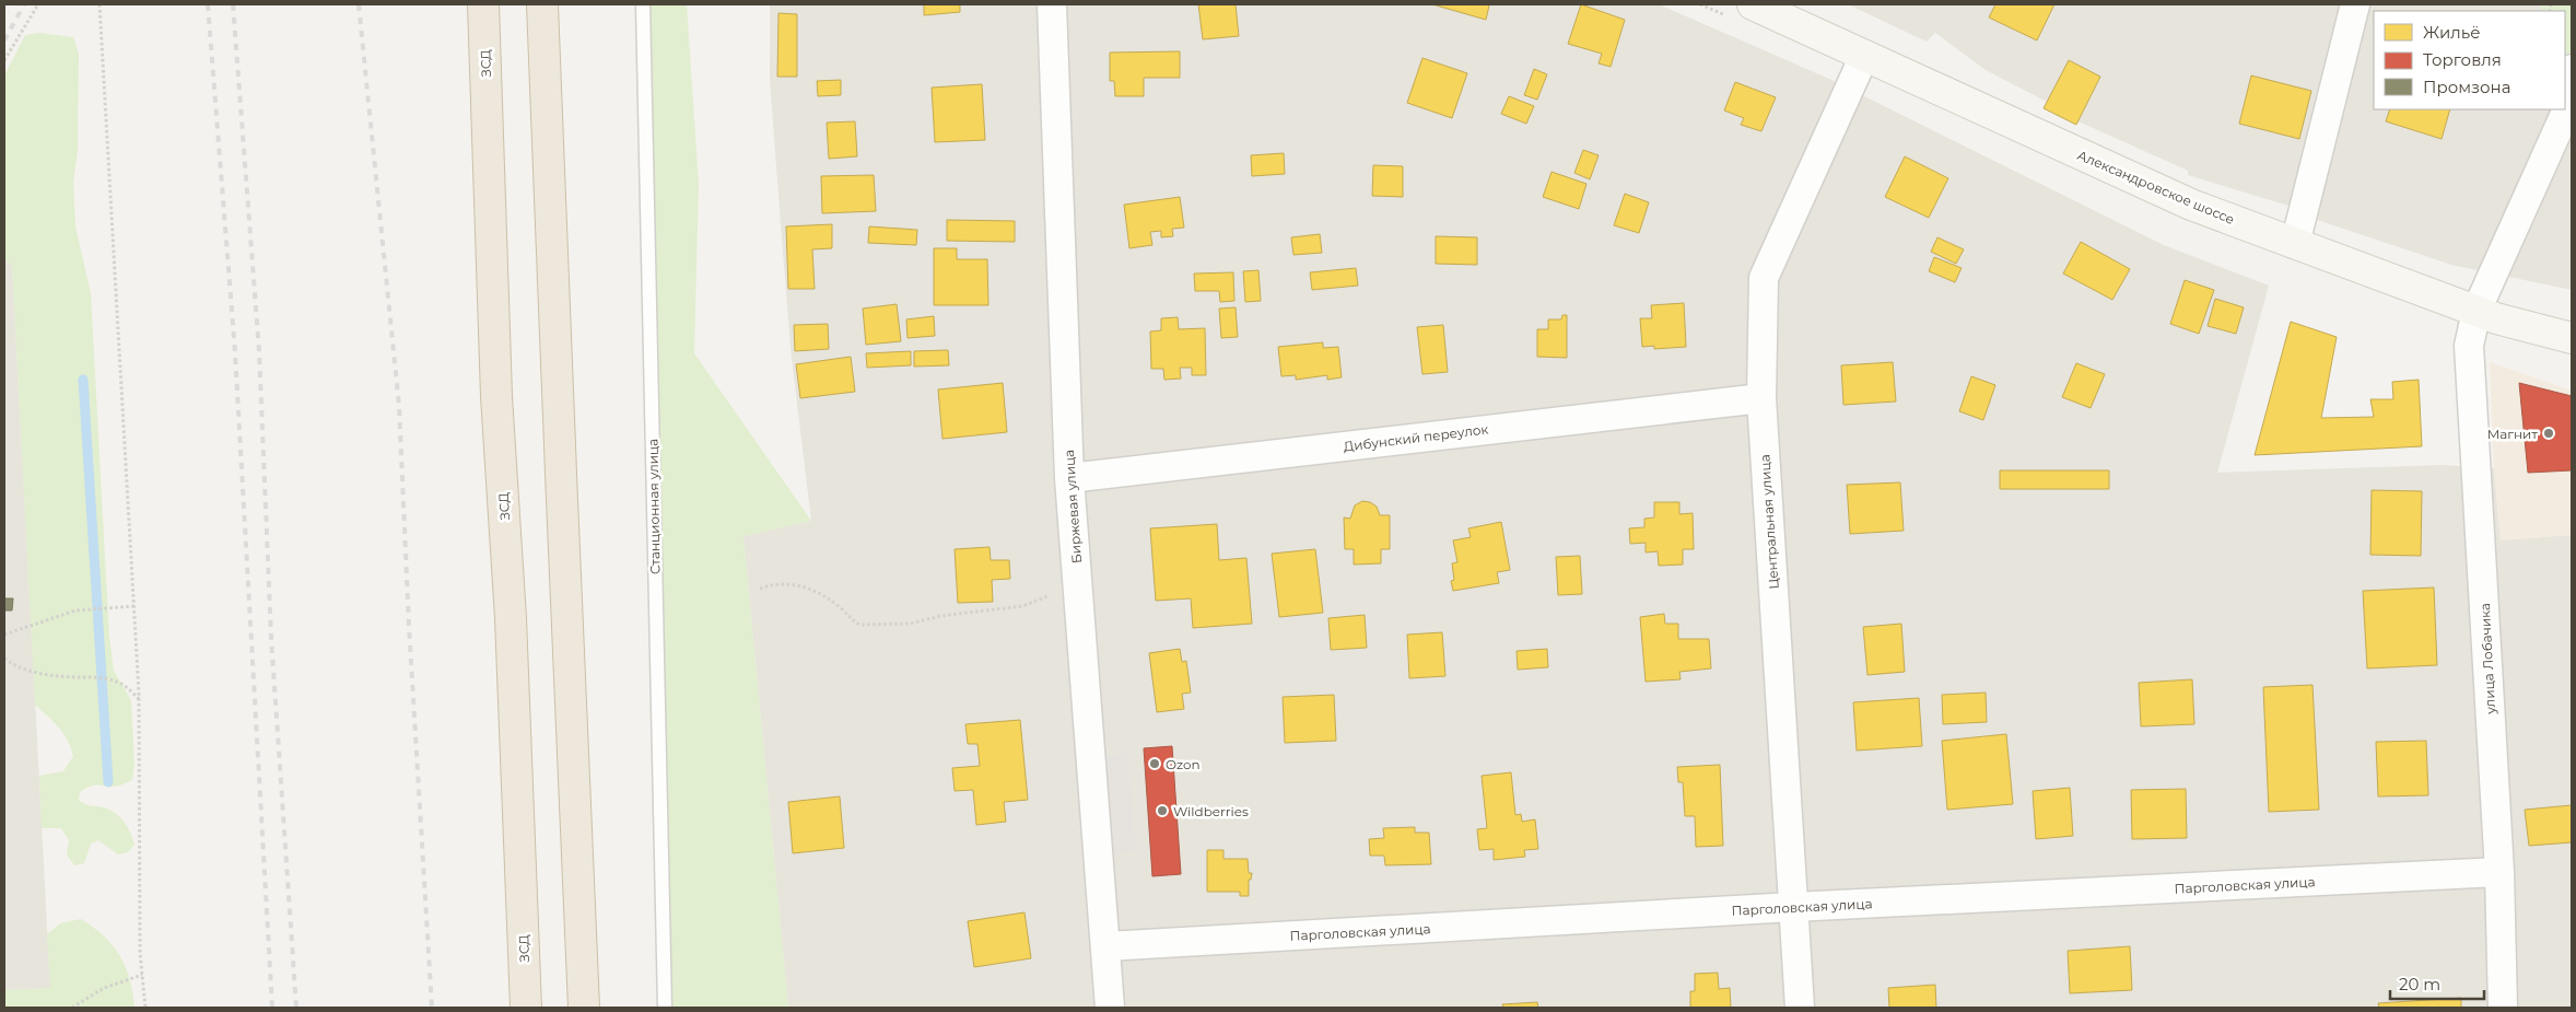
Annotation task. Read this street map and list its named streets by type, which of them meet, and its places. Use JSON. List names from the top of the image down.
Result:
{
  "streets": {
    "highway": ["ЗСД"],
    "street": [
      "Александровское шоссе",
      "Дибунский переулок",
      "Биржевая улица",
      "Центральная улица",
      "улица Лобачика",
      "Парголовская улица"
    ],
    "lane": ["Станционная улица"]
  },
  "crossings": [
    ["Александровское шоссе", "Центральная улица"],
    ["Александровское шоссе", "улица Лобачика"],
    ["Дибунский переулок", "Биржевая улица"],
    ["Дибунский переулок", "Центральная улица"],
    ["Биржевая улица", "Парголовская улица"],
    ["Центральная улица", "Парголовская улица"],
    ["улица Лобачика", "Парголовская улица"]
  ],
  "places": ["Магнит", "Ozon", "Wildberries"],
  "legend": ["Жильё", "Торговля", "Промзона"],
  "scale_bar": "20 m"
}
